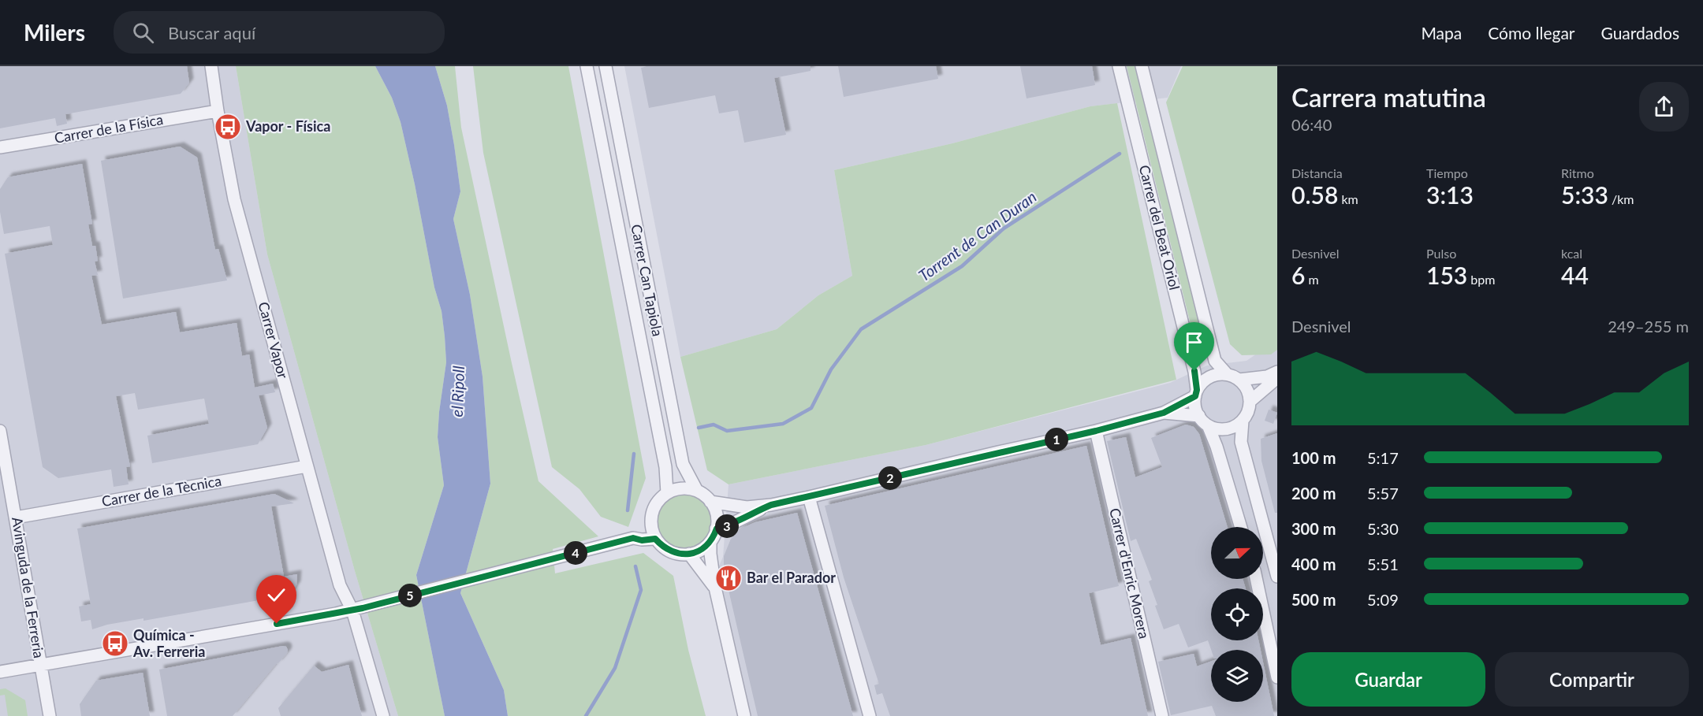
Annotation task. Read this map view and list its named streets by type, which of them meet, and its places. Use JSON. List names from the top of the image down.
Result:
{
  "streets": {
    "street": [
      "Carrer de la Física",
      "Carrer del Beat Oriol",
      "Carrer Can Tapiola",
      "Carrer Vapor",
      "Carrer de la Tècnica",
      "Carrer d'Enric Morera",
      "Avinguda de la Ferreria"
    ]
  },
  "crossings": [
    ["Carrer de la Física", "Carrer Vapor"],
    ["Carrer Vapor", "Carrer de la Tècnica"],
    ["Carrer de la Tècnica", "Avinguda de la Ferreria"]
  ],
  "water": ["Torrent de Can Duran", "el Ripoll"],
  "places": {
    "bus stop": ["Vapor - Física", "Química - Av. Ferreria"],
    "restaurant": ["Bar el Parador"]
  },
  "north": "right",
  "page": {
    "header": "Milers",
    "search": "Buscar aquí",
    "nav": ["Mapa", "Cómo llegar", "Guardados"],
    "heading": ["Carrera matutina", "06:40"],
    "stats": [
      ["Distancia", "0.58 km"],
      ["Tiempo", "3:13"],
      ["Ritmo", "5:33 /km"],
      ["Desnivel", "6 m"],
      ["Pulso", "153 bpm"],
      ["kcal", "44"]
    ],
    "chart": ["Desnivel", "249–255 m"],
    "pins": [
      "1",
      "2",
      "3",
      "4",
      "5"
    ],
    "list": [
      {
        "name": "100 m",
        "note": "5:17"
      },
      {
        "name": "200 m",
        "note": "5:57"
      },
      {
        "name": "300 m",
        "note": "5:30"
      },
      {
        "name": "400 m",
        "note": "5:51"
      },
      {
        "name": "500 m",
        "note": "5:09"
      }
    ],
    "buttons": ["Guardar", "Compartir"]
  }
}
